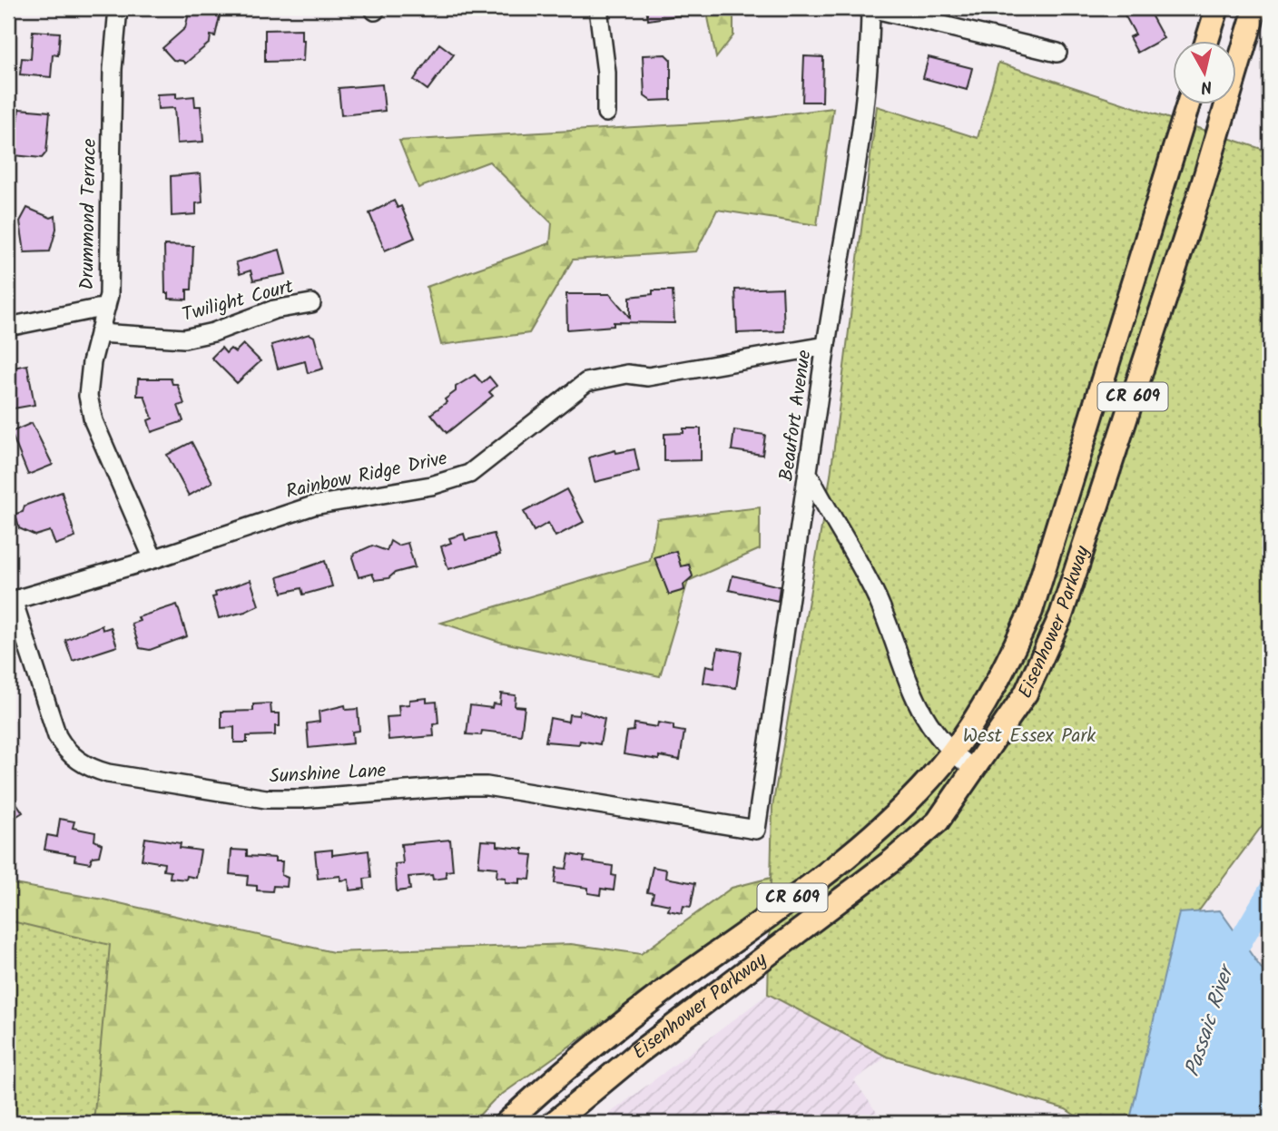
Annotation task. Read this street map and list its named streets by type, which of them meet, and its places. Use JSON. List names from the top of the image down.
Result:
{
  "streets": {
    "main road": ["CR 609", "Eisenhower Parkway"],
    "street": [
      "Drummond Terrace",
      "Twilight Court",
      "Beaufort Avenue",
      "Rainbow Ridge Drive",
      "Sunshine Lane"
    ]
  },
  "crossings": [
    ["Drummond Terrace", "Twilight Court"],
    ["Drummond Terrace", "Rainbow Ridge Drive"],
    ["Beaufort Avenue", "Rainbow Ridge Drive"],
    ["Beaufort Avenue", "Sunshine Lane"],
    ["Rainbow Ridge Drive", "Sunshine Lane"]
  ],
  "water": ["Passaic River"],
  "parks": ["West Essex Park"],
  "north": "bottom"
}
